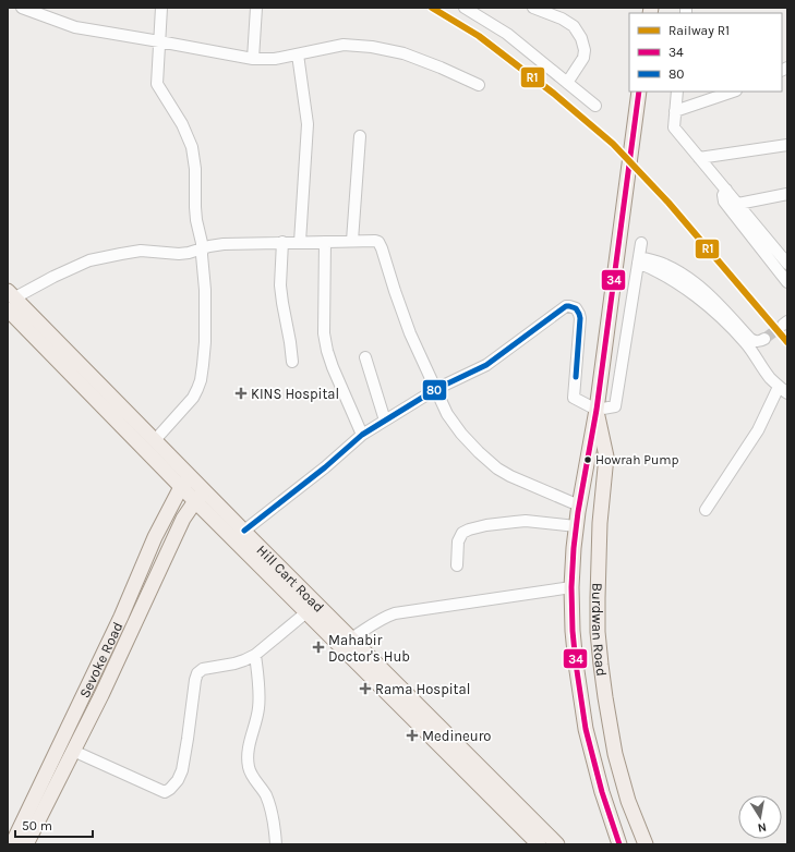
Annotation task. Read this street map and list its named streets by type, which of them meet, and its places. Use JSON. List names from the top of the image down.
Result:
{
  "streets": {
    "main road": ["Hill Cart Road", "Burdwan Road", "Sevoke Road"]
  },
  "crossings": [
    ["Hill Cart Road", "Sevoke Road"]
  ],
  "places": {
    "health": [
      "KINS Hospital",
      "Mahabir Doctor's Hub",
      "Rama Hospital",
      "Medineuro"
    ],
    "other": ["Howrah Pump"]
  },
  "lines": ["rail line R1", "transit line 34", "transit line 80"],
  "legend": ["Railway R1", "34", "80"],
  "scale_bar": "50 m",
  "north": "bottom"
}
